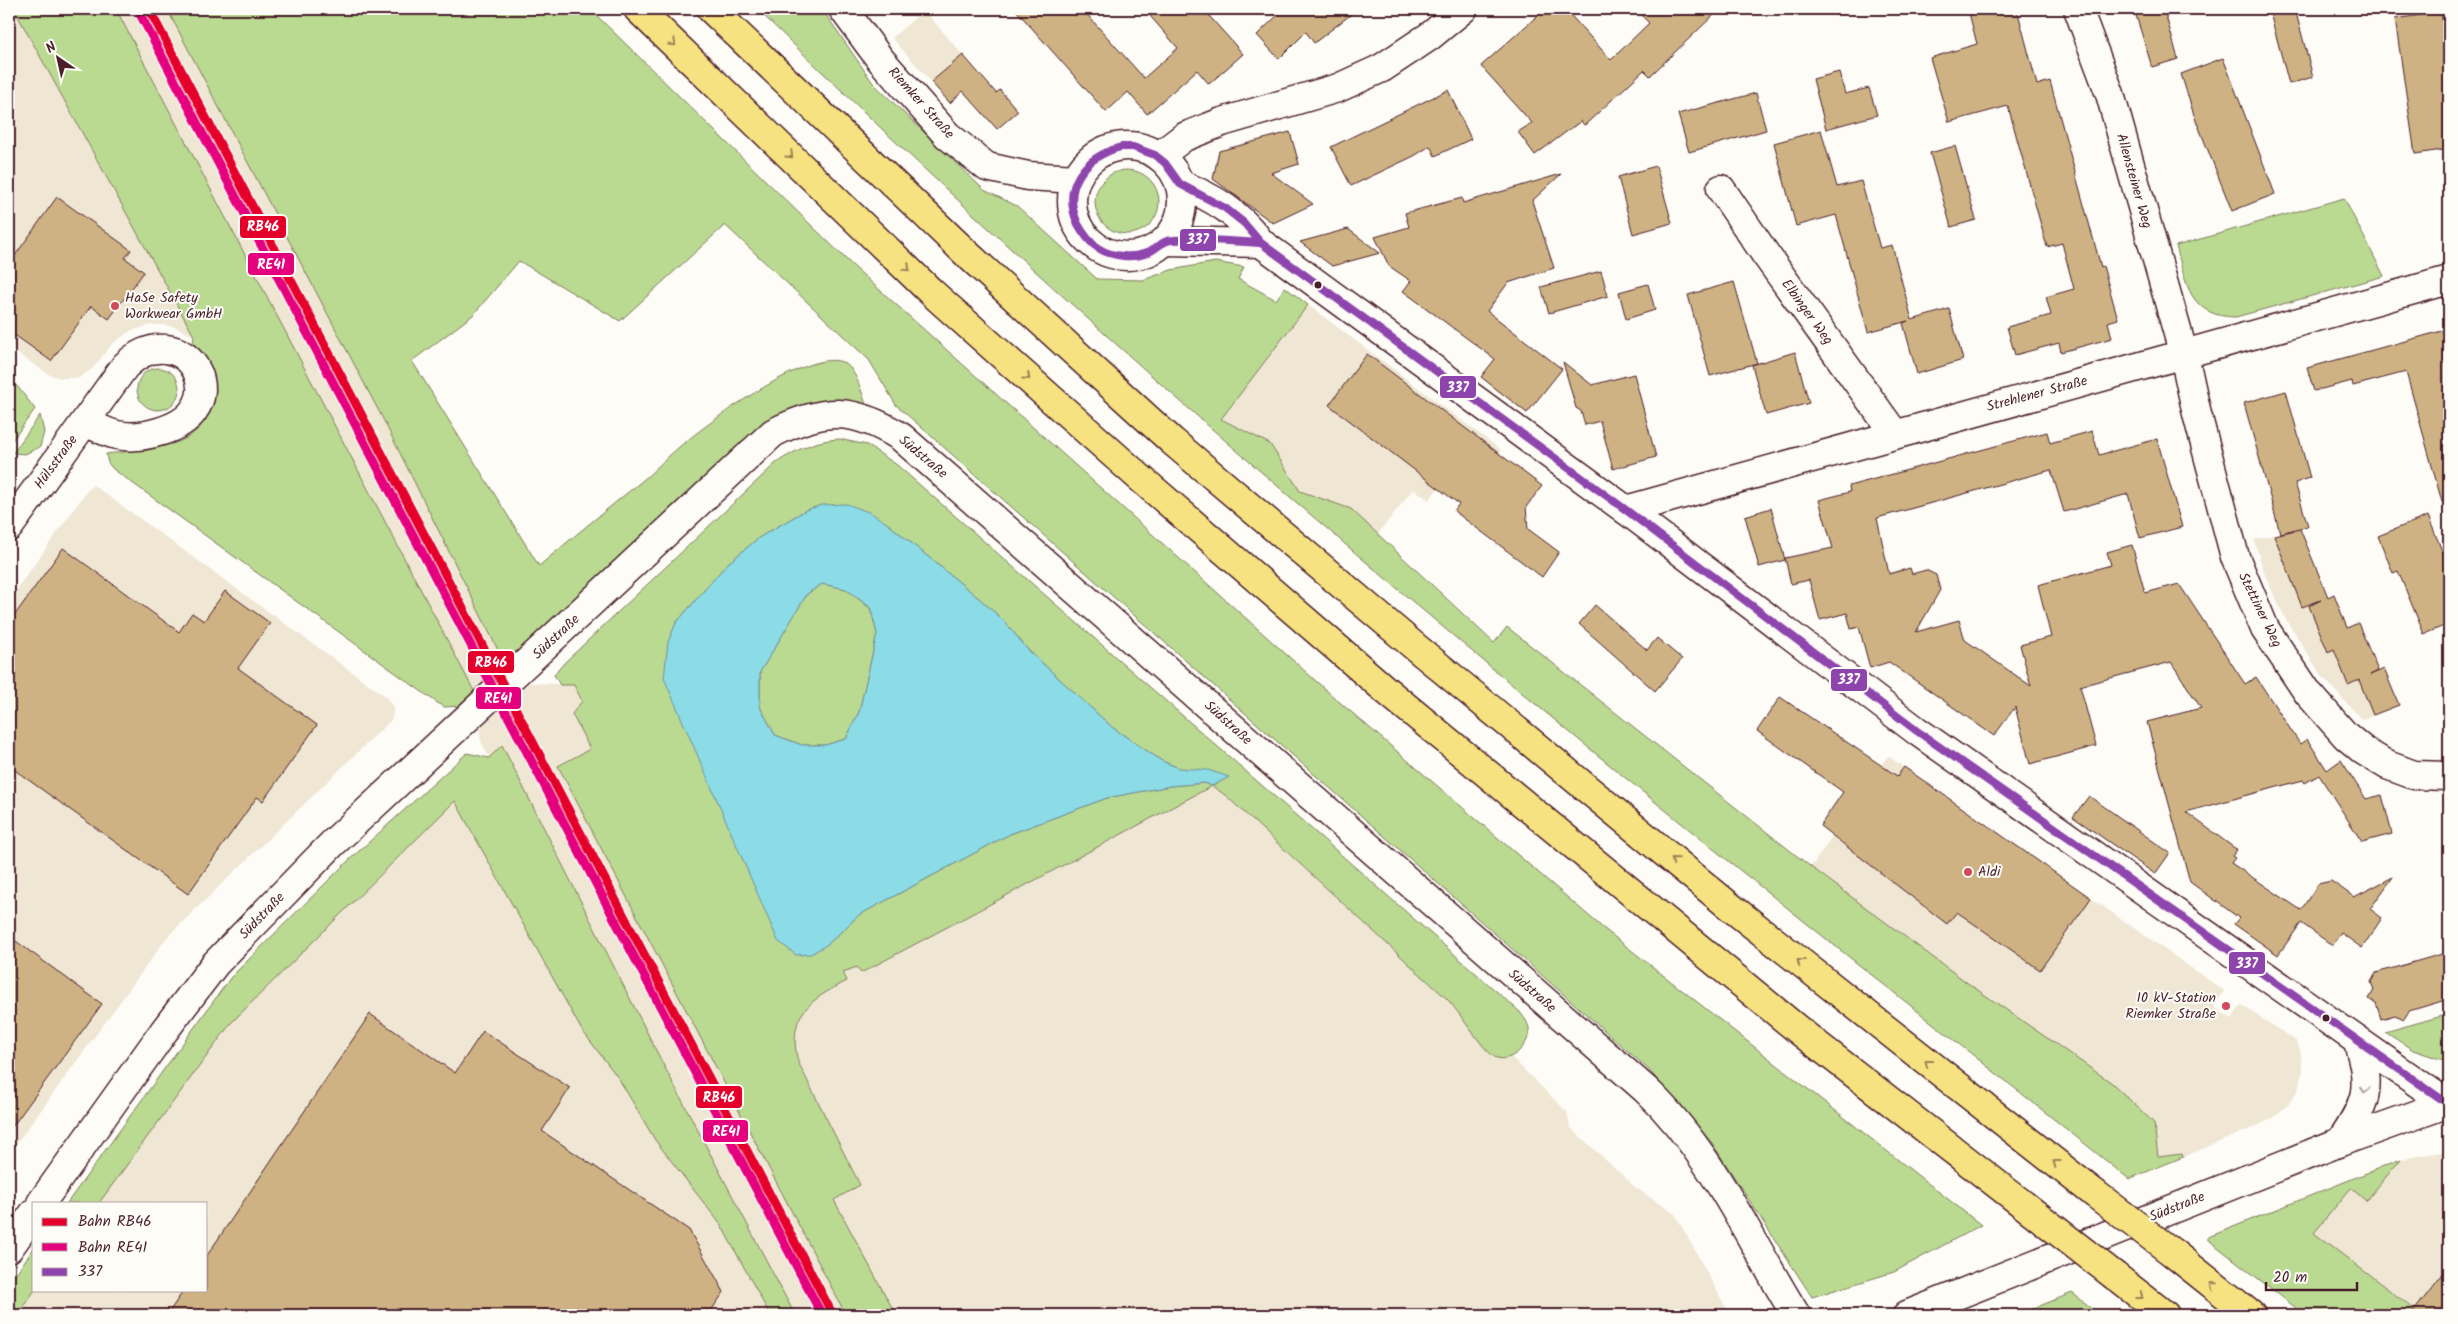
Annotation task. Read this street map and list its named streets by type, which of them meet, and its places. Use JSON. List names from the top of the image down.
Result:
{
  "streets": {
    "street": [
      "Riemker Straße",
      "Allensteiner Weg",
      "Elbinger Weg",
      "Strehlener Straße",
      "Südstraße",
      "Hülsstraße",
      "Stettiner Weg"
    ]
  },
  "crossings": [
    ["Allensteiner Weg", "Strehlener Straße"],
    ["Allensteiner Weg", "Stettiner Weg"],
    ["Elbinger Weg", "Strehlener Straße"],
    ["Strehlener Straße", "Stettiner Weg"]
  ],
  "places": ["HaSe Safety Workwear GmbH", "Aldi", "10 kV-Station Riemker Straße"],
  "lines": ["rail line RB46", "rail line RE41", "transit line 337"],
  "legend": ["Bahn RB46", "Bahn RE41", "337"],
  "scale_bar": "20 m",
  "north": "top left"
}
